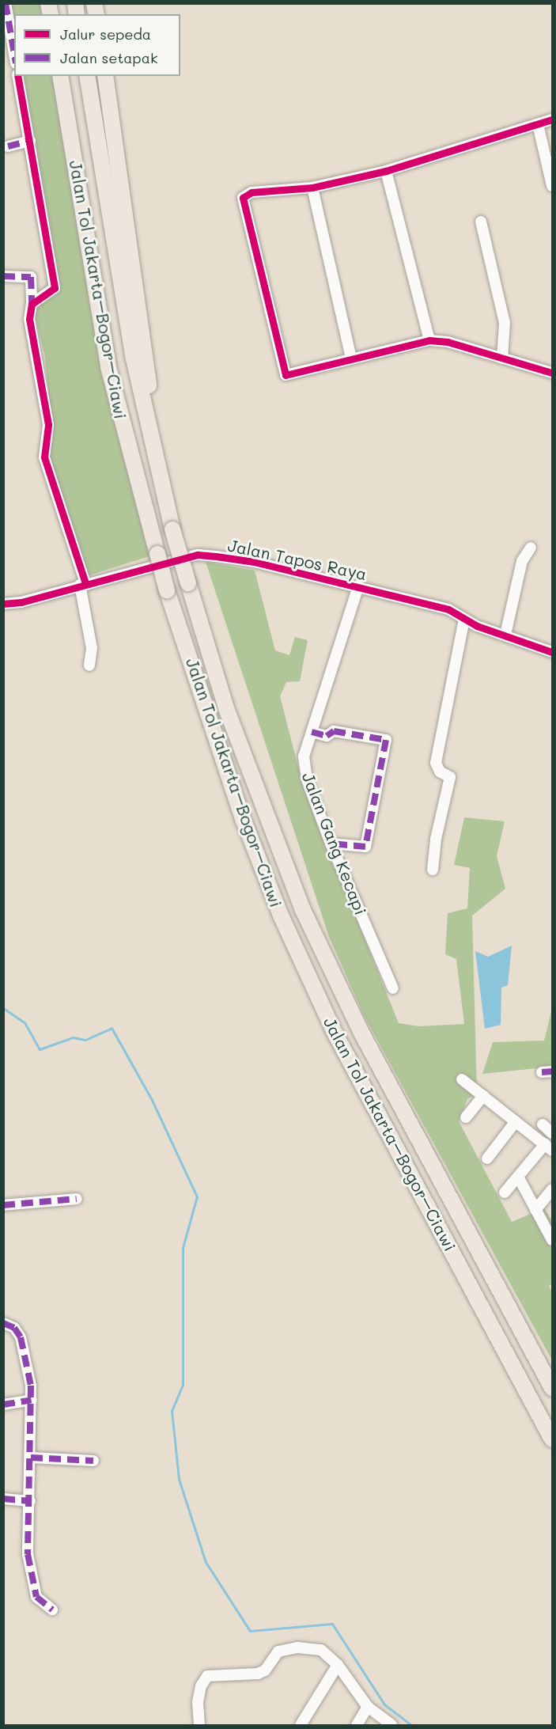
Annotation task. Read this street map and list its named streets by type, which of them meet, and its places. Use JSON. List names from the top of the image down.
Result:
{
  "streets": {
    "highway": ["Jalan Tol Jakarta–Bogor–Ciawi"],
    "street": ["Jalan Tapos Raya", "Jalan Gang Kecapi"]
  },
  "crossings": [
    ["Jalan Tapos Raya", "Jalan Gang Kecapi"]
  ],
  "legend": ["Jalur sepeda", "Jalan setapak"]
}
